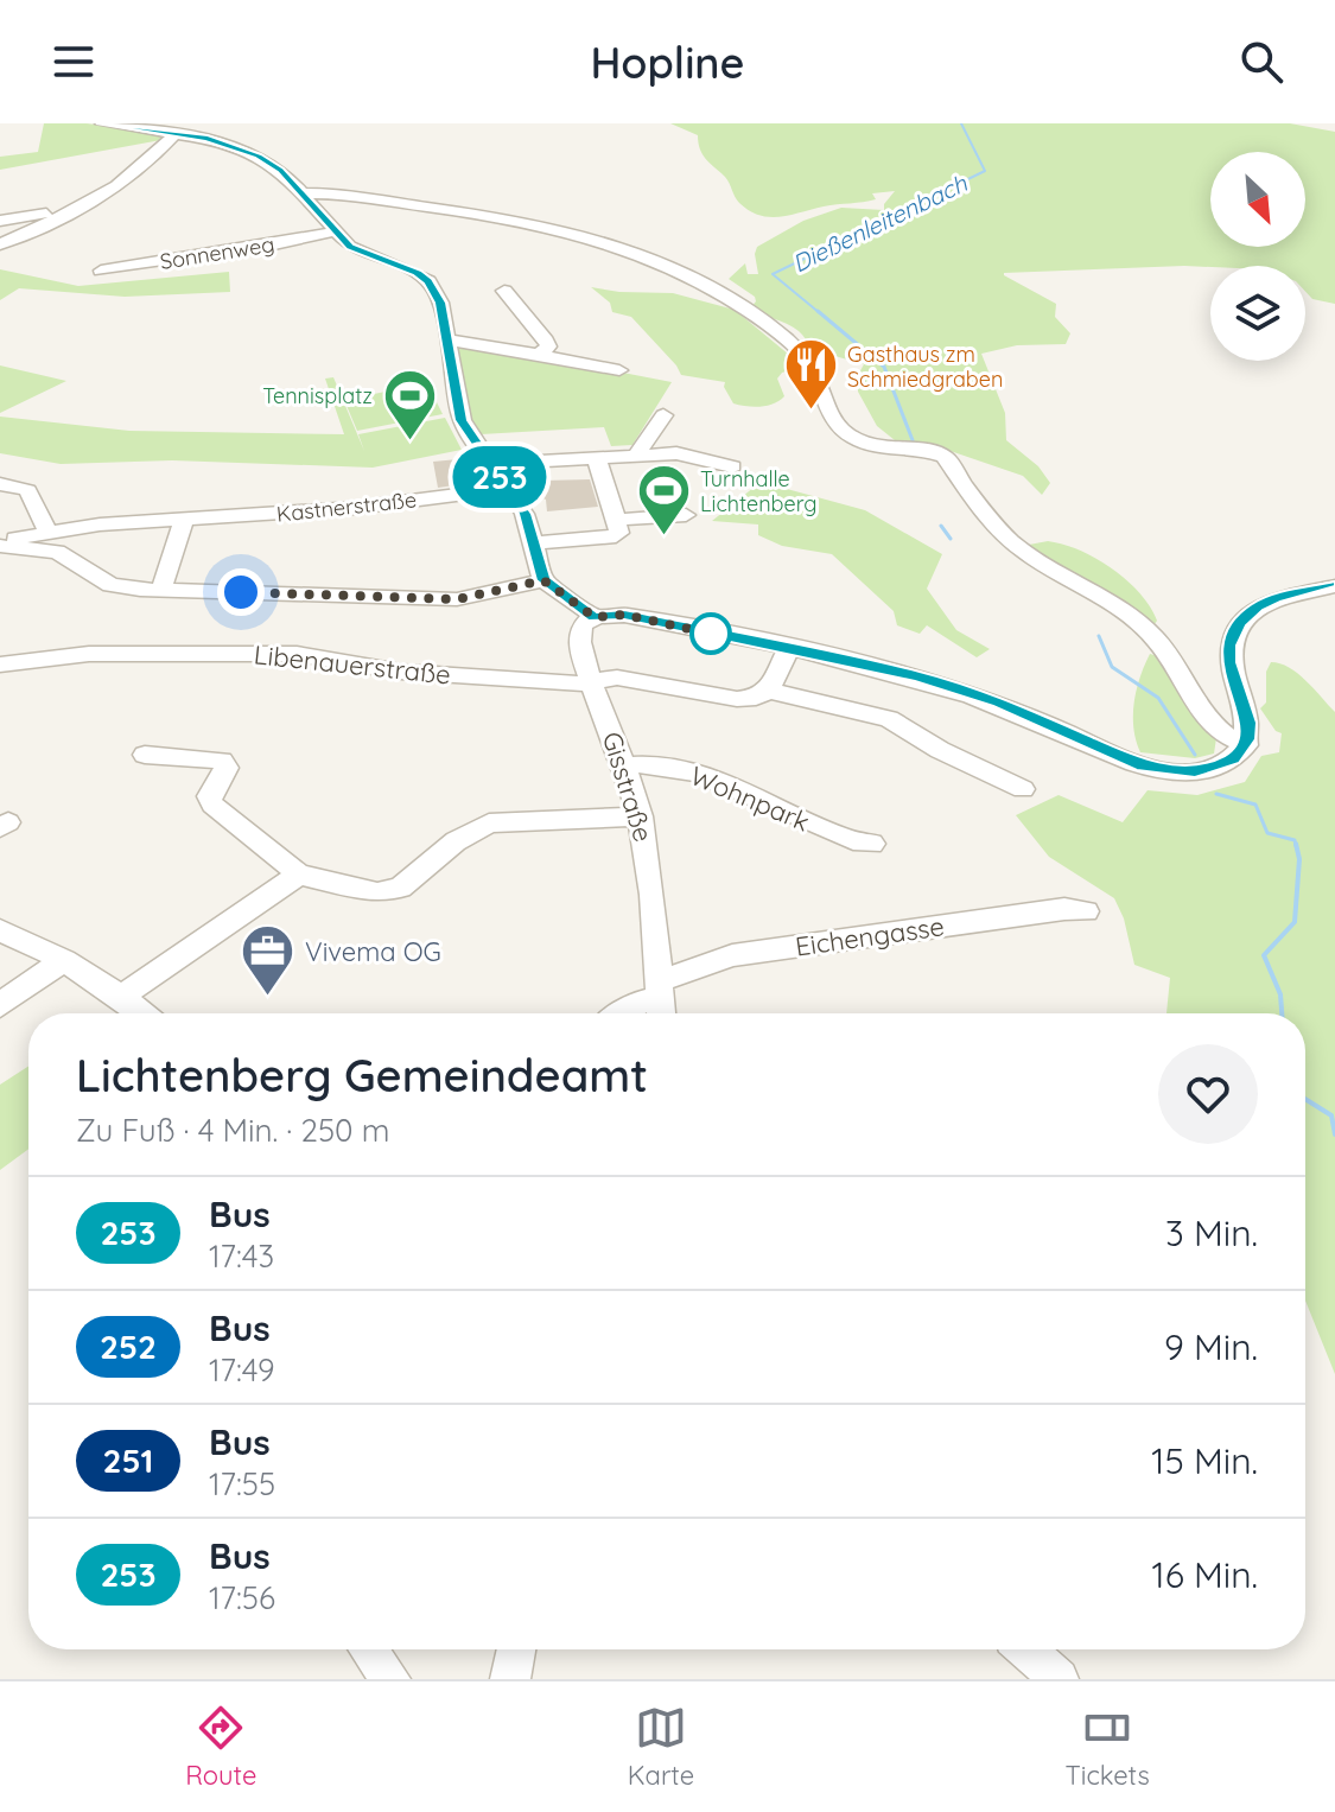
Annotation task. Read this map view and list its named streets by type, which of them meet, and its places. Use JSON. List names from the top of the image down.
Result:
{
  "streets": {
    "street": [
      "Sonnenweg",
      "Kastnerstraße",
      "Libenauerstraße",
      "Gisstraße",
      "Wohnpark",
      "Eichengasse"
    ]
  },
  "crossings": [
    ["Libenauerstraße", "Gisstraße"],
    ["Gisstraße", "Wohnpark"],
    ["Gisstraße", "Eichengasse"]
  ],
  "water": ["Dießenleitenbach"],
  "places": {
    "restaurant": ["Gasthaus zm Schmiedgraben"],
    "sports": ["Tennisplatz", "Turnhalle Lichtenberg"],
    "office": ["Vivema OG"]
  },
  "lines": ["bus line 253"],
  "north": "bottom right",
  "page": {
    "header": "Hopline",
    "on_map": "253",
    "heading": ["Lichtenberg Gemeindeamt", "Zu Fuß · 4 Min. · 250 m"],
    "list": [
      {
        "mark": "253",
        "name": "Bus",
        "note": "17:43",
        "value": "3 Min."
      },
      {
        "mark": "252",
        "name": "Bus",
        "note": "17:49",
        "value": "9 Min."
      },
      {
        "mark": "251",
        "name": "Bus",
        "note": "17:55",
        "value": "15 Min."
      },
      {
        "mark": "253",
        "name": "Bus",
        "note": "17:56",
        "value": "16 Min."
      }
    ],
    "tabs": ["Route", "Karte", "Tickets"]
  }
}
